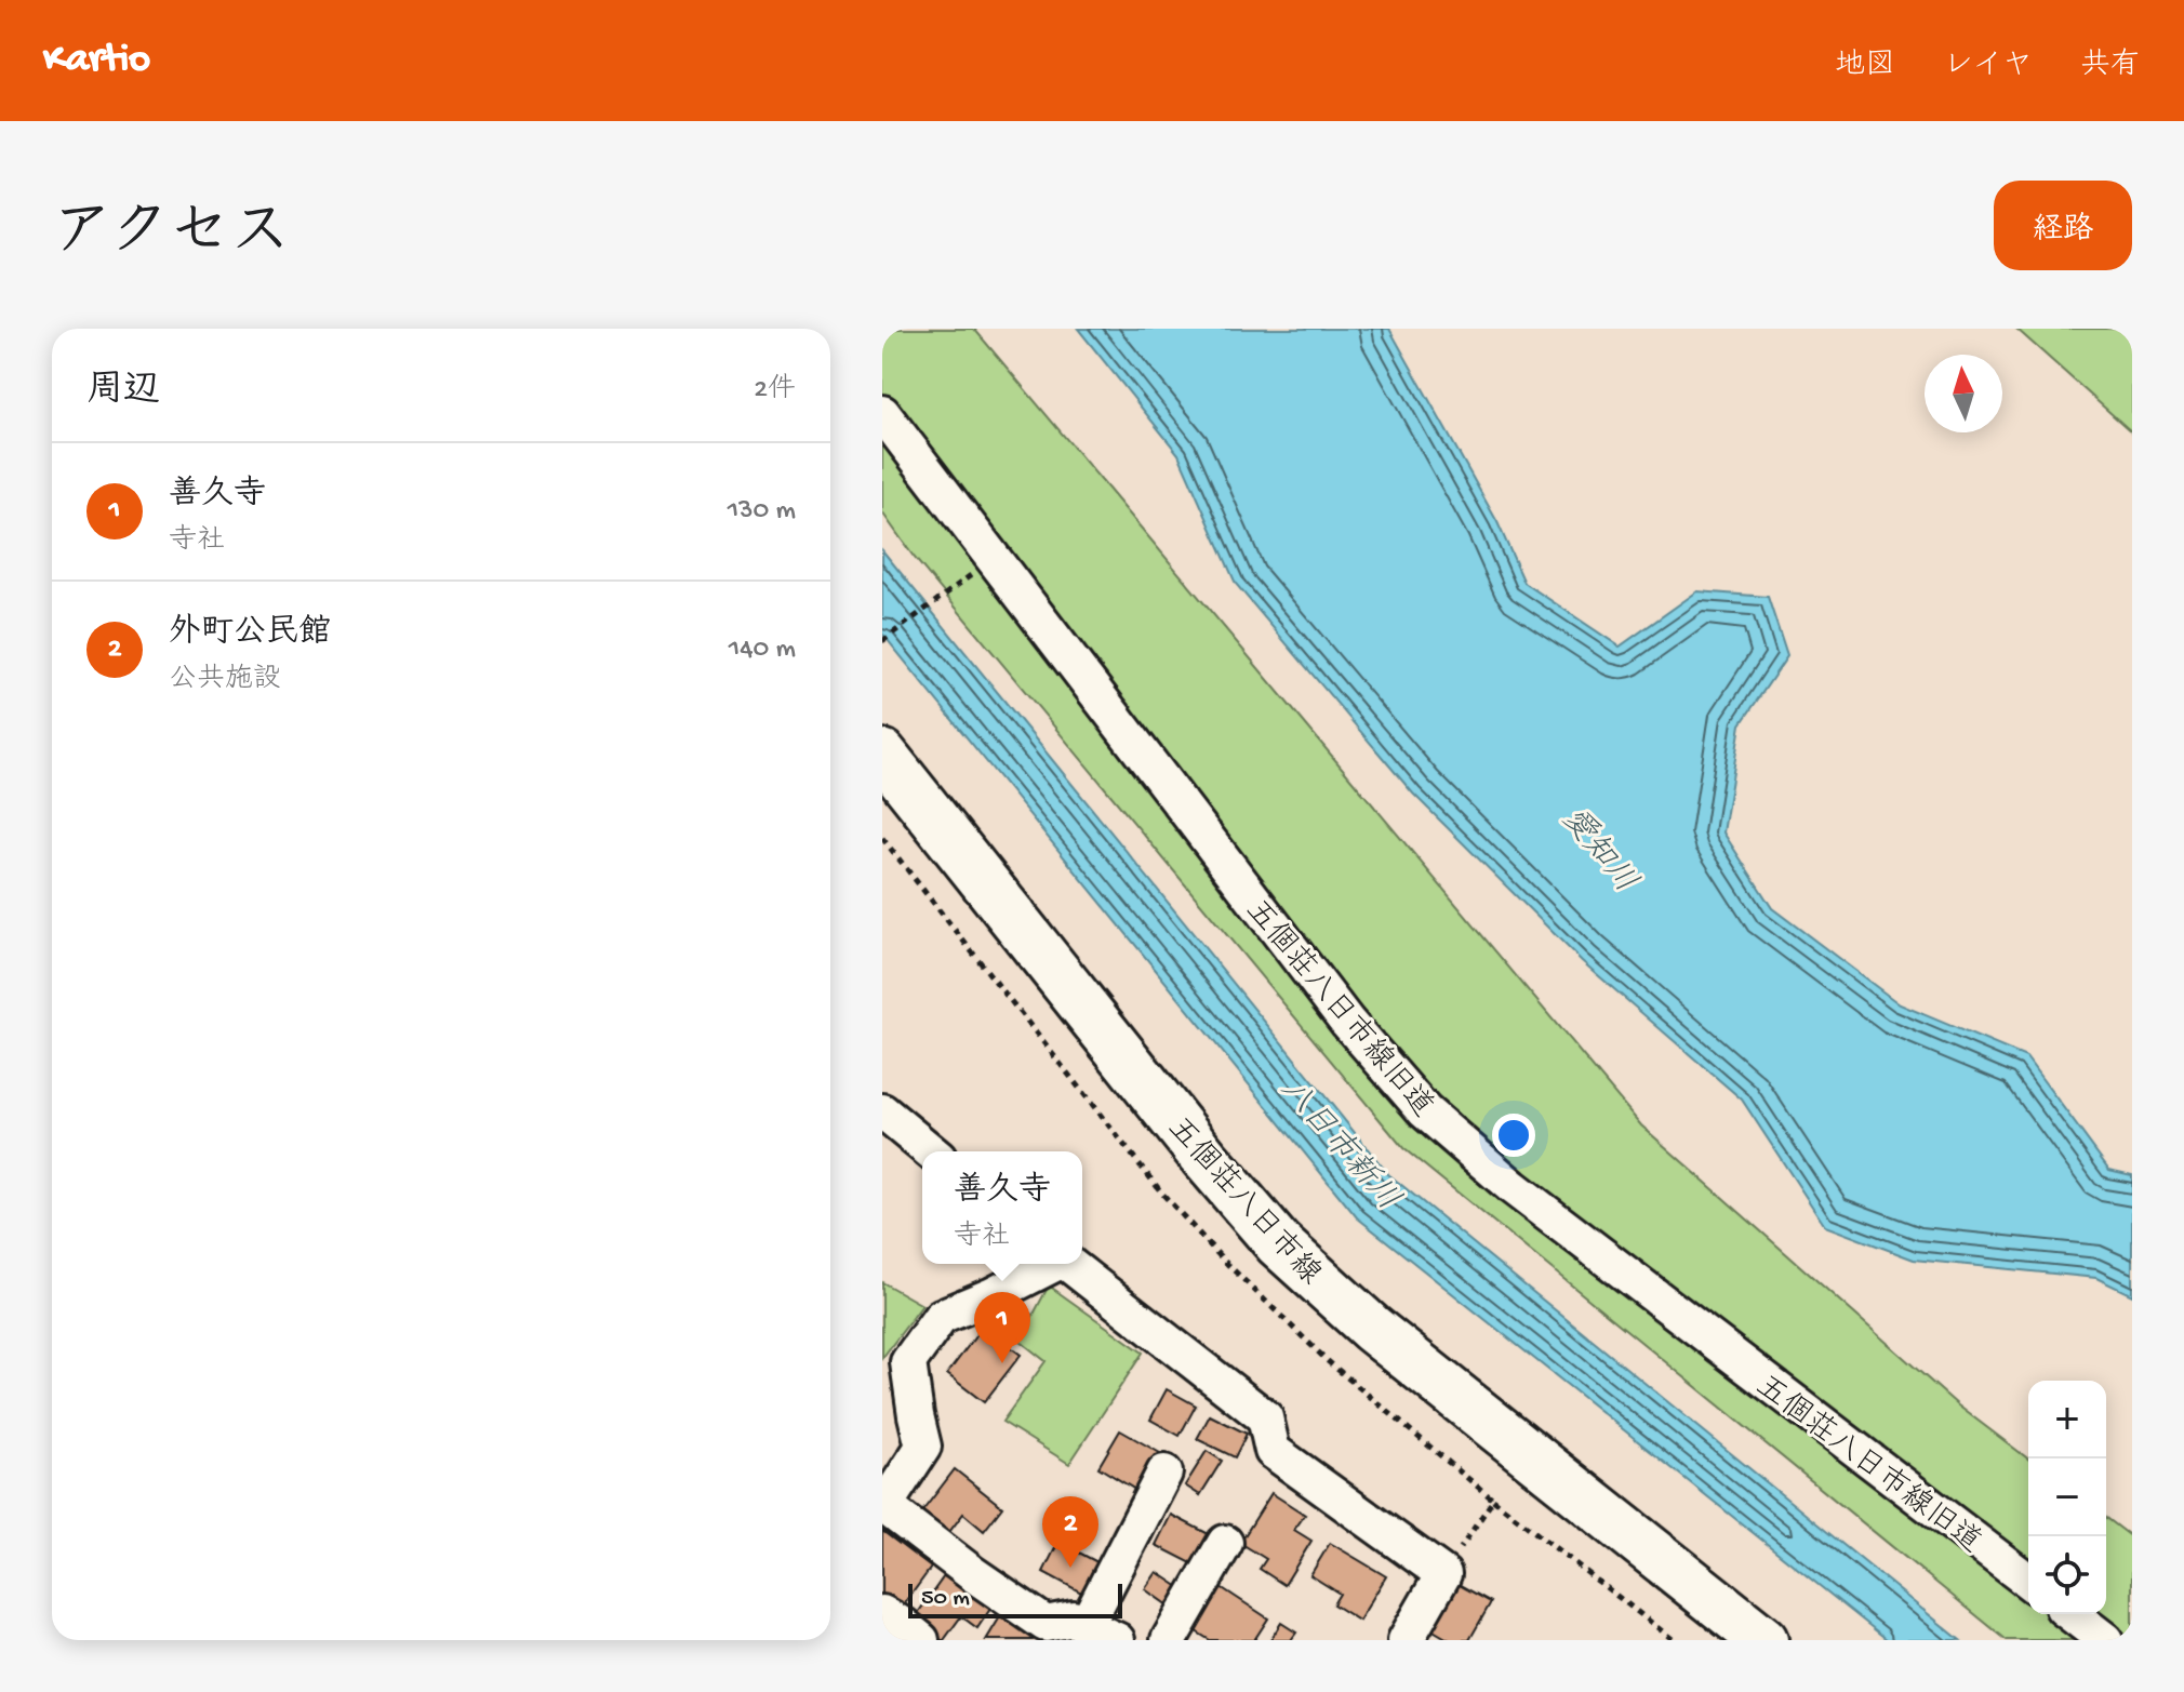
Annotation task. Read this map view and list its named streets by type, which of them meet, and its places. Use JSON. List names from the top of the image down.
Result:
{
  "streets": {
    "main road": ["五個荘八日市線"],
    "street": ["五個荘八日市線旧道"]
  },
  "water": ["愛知川", "八日市新川"],
  "scale_bar": "50 m",
  "north": "top",
  "page": {
    "header": "Kartio",
    "nav": ["地図", "レイヤ", "共有"],
    "title": "アクセス",
    "buttons": "経路",
    "heading": ["周辺", "2件"],
    "list": [
      {
        "mark": "1",
        "name": "善久寺",
        "note": "寺社",
        "value": "130 m"
      },
      {
        "mark": "2",
        "name": "外町公民館",
        "note": "公共施設",
        "value": "140 m"
      }
    ],
    "popup": ["善久寺", "寺社"],
    "pins": ["1", "2"],
    "map_buttons": ["+", "−"],
    "scale": "50 m"
  }
}
